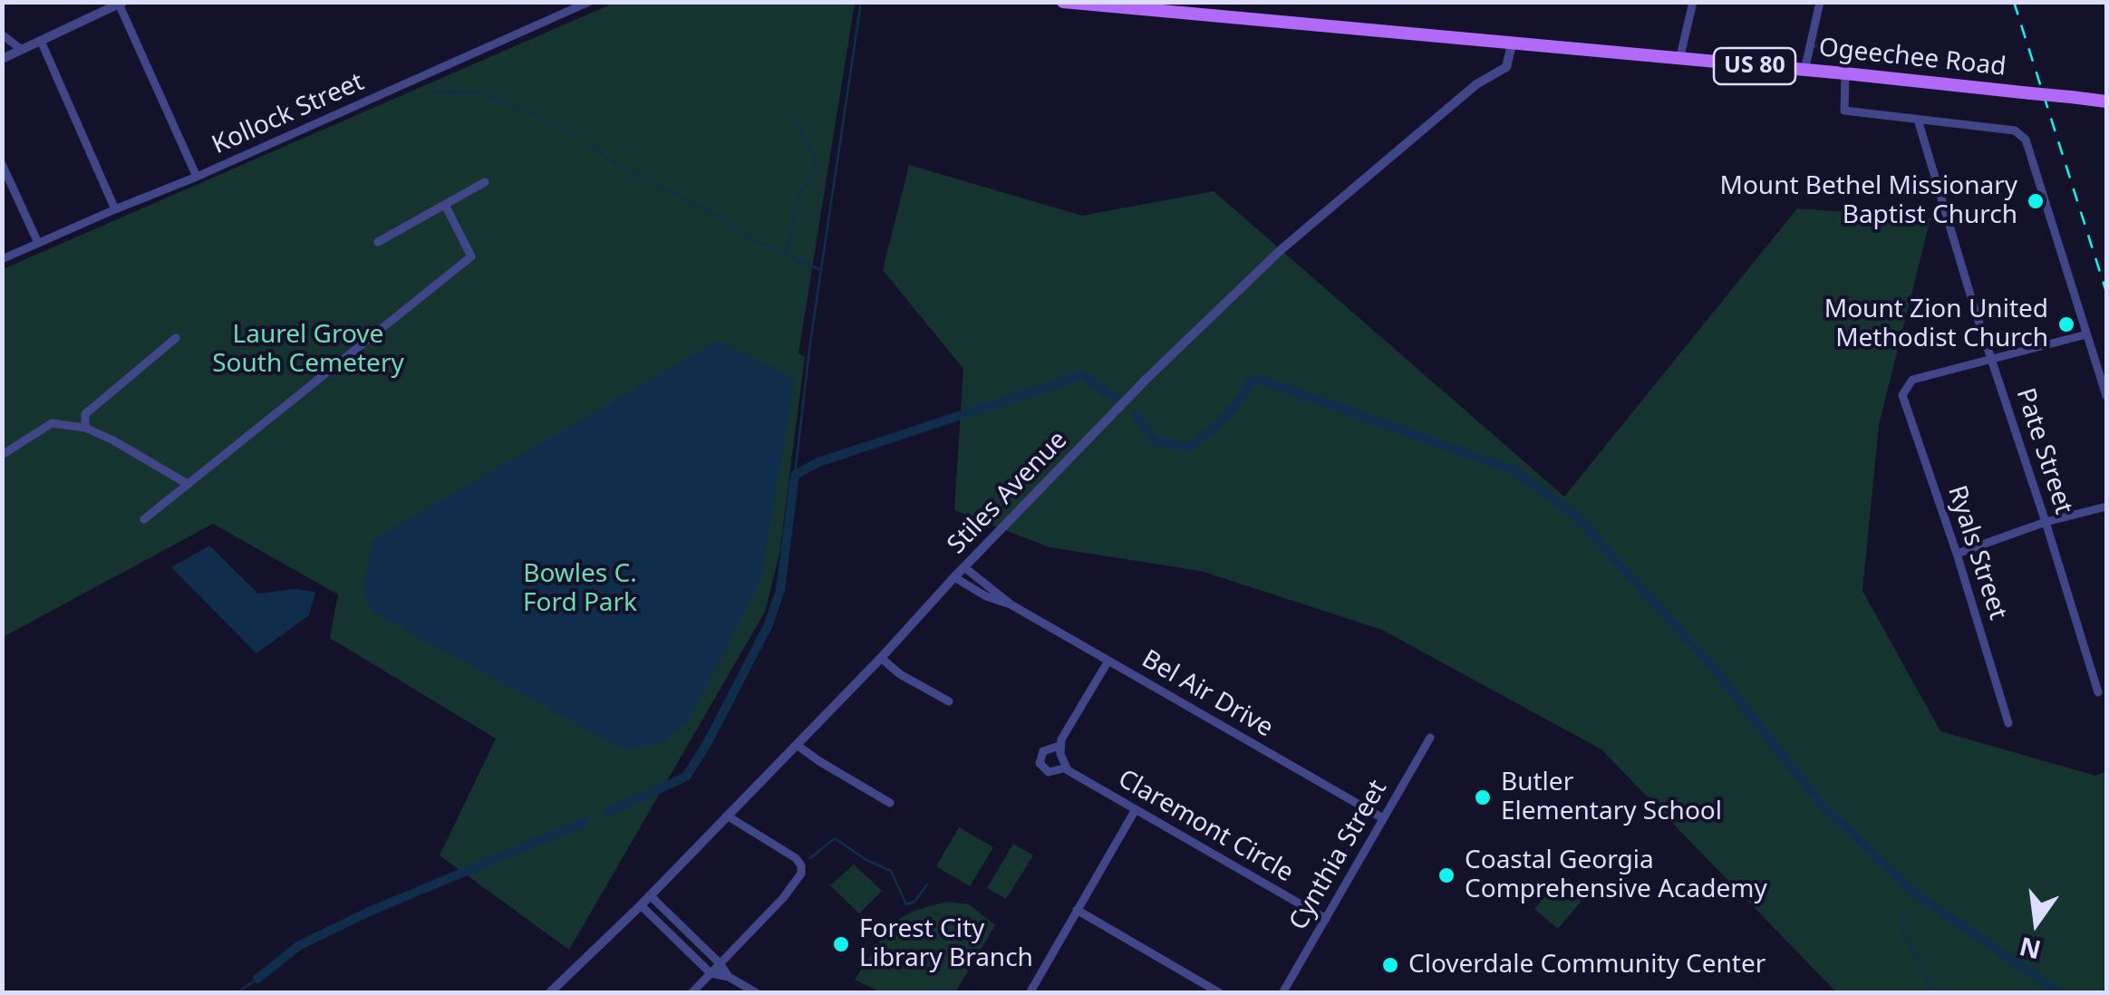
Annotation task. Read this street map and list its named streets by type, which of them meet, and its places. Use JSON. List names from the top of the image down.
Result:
{
  "streets": {
    "main road": ["Ogeechee Road", "US 80"],
    "street": [
      "Kollock Street",
      "Pate Street",
      "Stiles Avenue",
      "Ryals Street",
      "Bel Air Drive",
      "Claremont Circle",
      "Cynthia Street"
    ]
  },
  "crossings": [
    ["Ogeechee Road", "Stiles Avenue"],
    ["Pate Street", "Ryals Street"],
    ["Stiles Avenue", "Bel Air Drive"],
    ["Bel Air Drive", "Claremont Circle"],
    ["Bel Air Drive", "Cynthia Street"],
    ["Claremont Circle", "Cynthia Street"]
  ],
  "parks": ["Laurel Grove South Cemetery", "Bowles C. Ford Park"],
  "places": [
    "Mount Bethel Missionary Baptist Church",
    "Mount Zion United Methodist Church",
    "Butler Elementary School",
    "Coastal Georgia Comprehensive Academy",
    "Forest City Library Branch",
    "Cloverdale Community Center"
  ],
  "north": "bottom"
}
